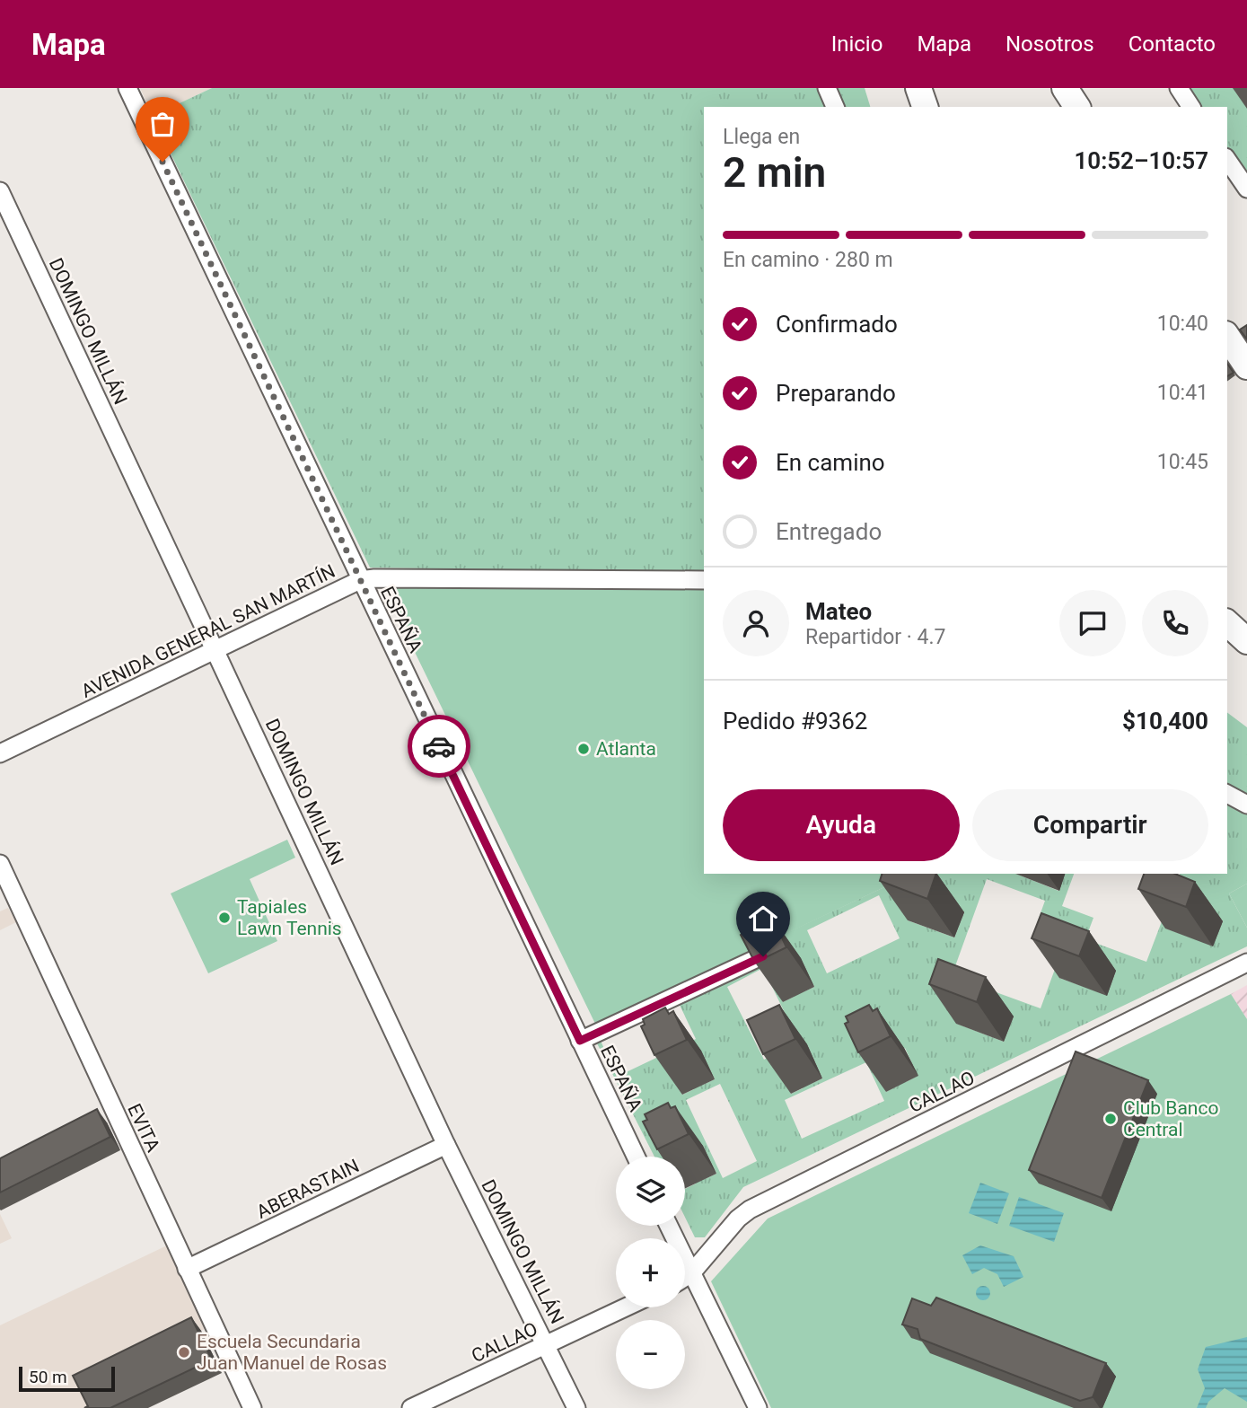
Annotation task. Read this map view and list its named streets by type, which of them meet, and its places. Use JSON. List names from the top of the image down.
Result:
{
  "streets": {
    "street": [
      "DOMINGO MILLÁN",
      "ESPAÑA",
      "AVENIDA GENERAL SAN MARTÍN",
      "CALLAO",
      "EVITA",
      "ABERASTAIN"
    ]
  },
  "crossings": [
    ["DOMINGO MILLÁN", "AVENIDA GENERAL SAN MARTÍN"],
    ["DOMINGO MILLÁN", "CALLAO"],
    ["DOMINGO MILLÁN", "ABERASTAIN"],
    ["ESPAÑA", "AVENIDA GENERAL SAN MARTÍN"],
    ["EVITA", "ABERASTAIN"]
  ],
  "places": [
    "Atlanta",
    "Tapiales Lawn Tennis",
    "Club Banco Central",
    "Escuela Secundaria Juan Manuel de Rosas"
  ],
  "scale_bar": "50 m",
  "page": {
    "header": "Mapa",
    "nav": [
      "Inicio",
      "Mapa",
      "Nosotros",
      "Contacto"
    ],
    "heading": ["2 min", "Llega en", "10:52–10:57"],
    "panel": [
      "Mateo",
      "Repartidor · 4.7",
      "Pedido #9362",
      "$10,400"
    ],
    "bar": "En camino · 280 m",
    "list": [
      ["Confirmado", "10:40"],
      ["Preparando", "10:41"],
      ["En camino", "10:45"],
      "Entregado"
    ],
    "buttons": ["Ayuda", "Compartir"],
    "map_buttons": ["+", "−"],
    "scale": "50 m"
  }
}
